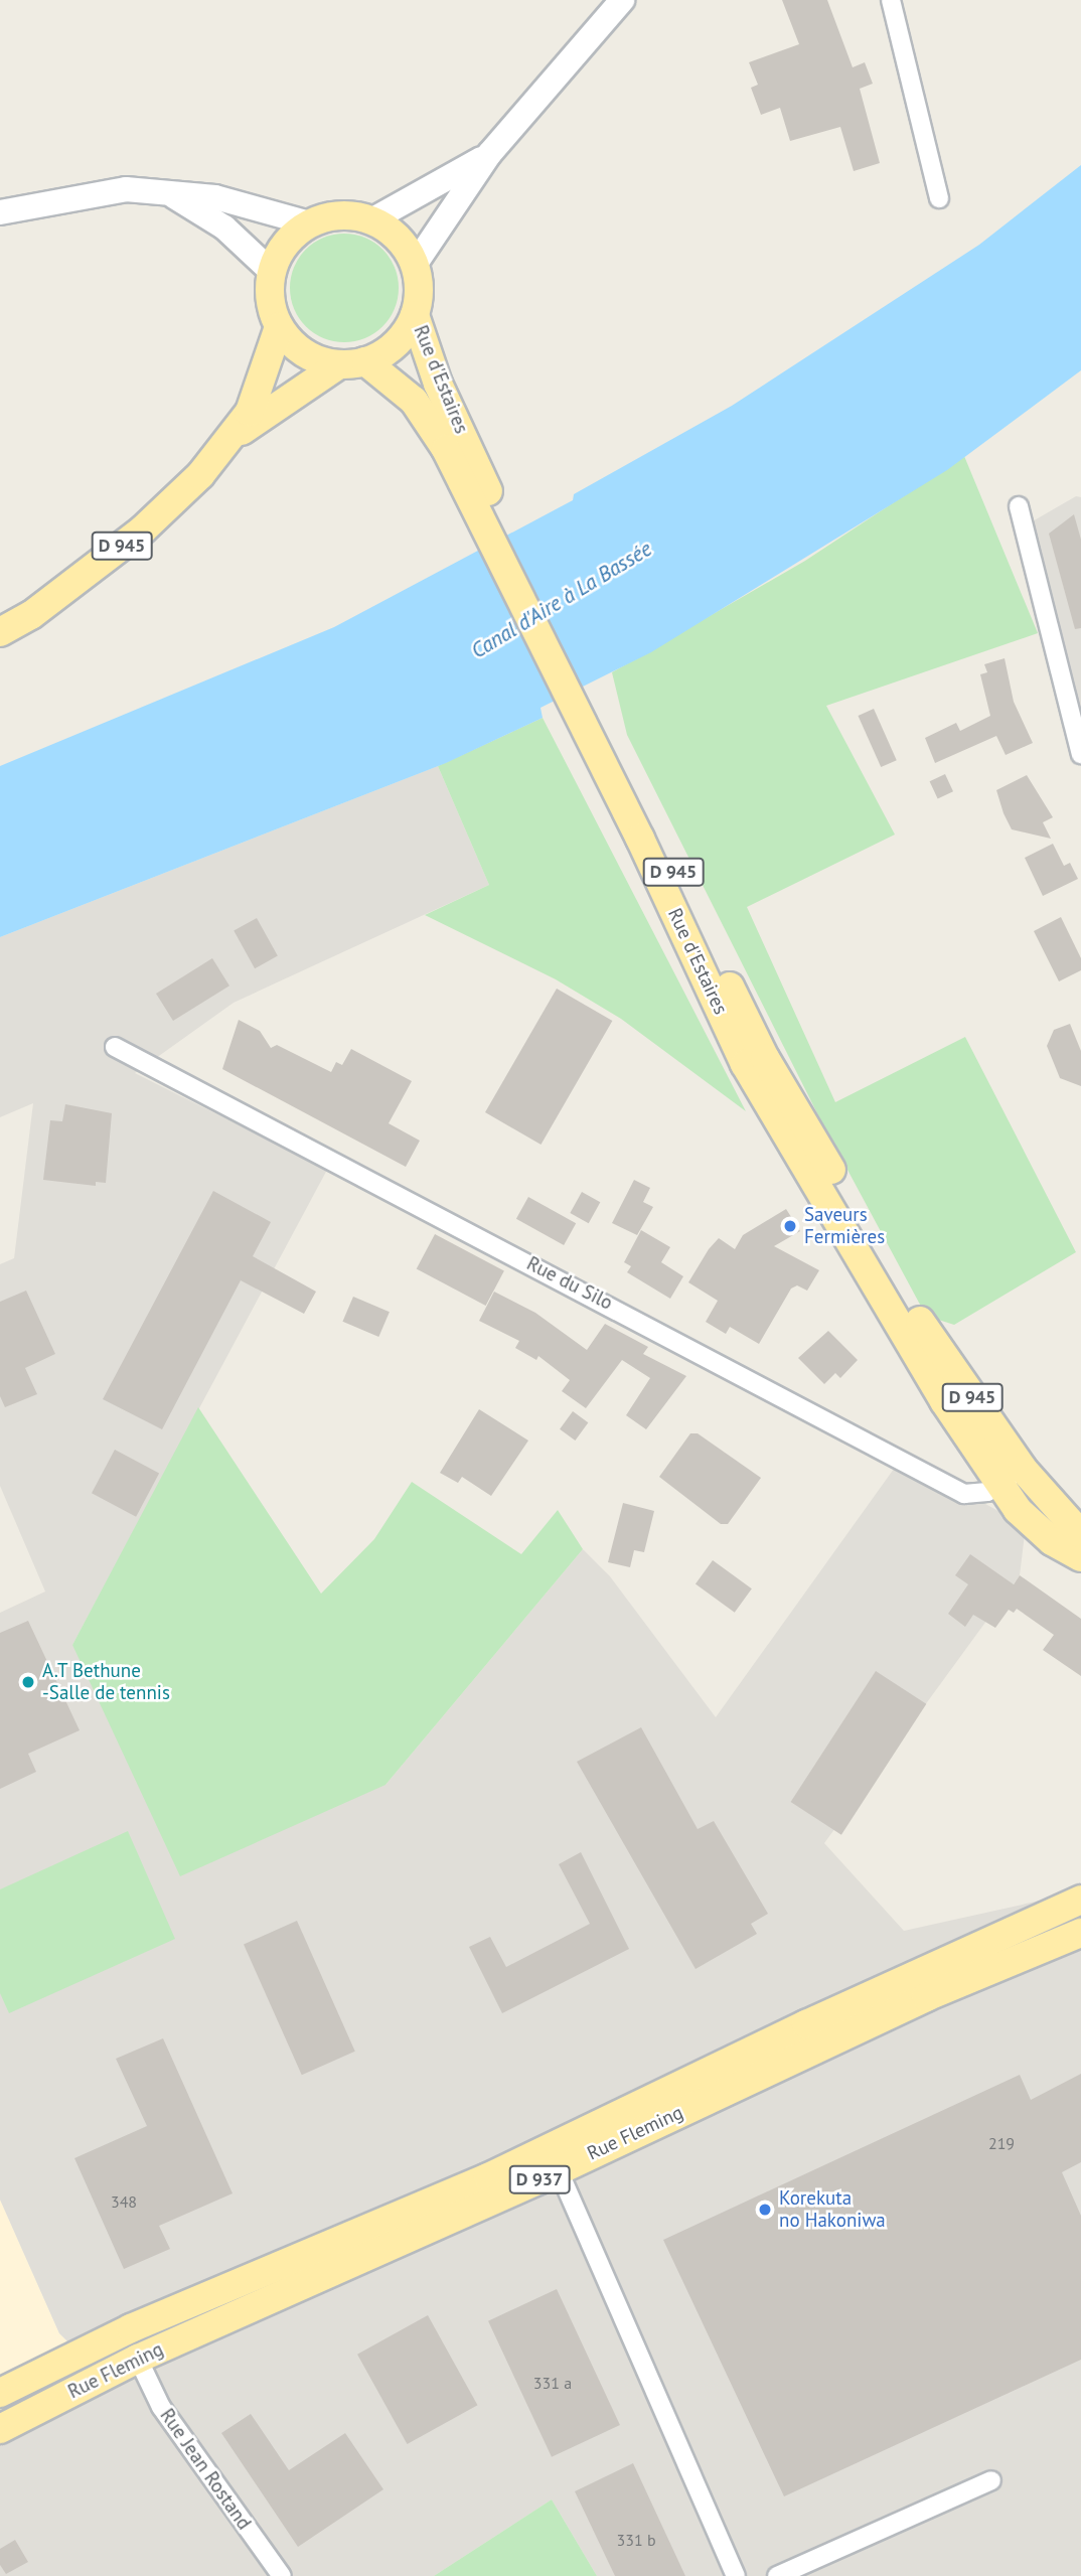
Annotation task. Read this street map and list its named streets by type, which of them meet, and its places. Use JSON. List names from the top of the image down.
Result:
{
  "streets": {
    "main road": [
      "Rue d'Estaires",
      "D 945",
      "Rue Fleming",
      "D 937"
    ],
    "street": ["Rue du Silo", "Rue Jean Rostand"]
  },
  "crossings": [
    ["Rue d'Estaires", "D 945"],
    ["Rue d'Estaires", "Rue du Silo"],
    ["D 945", "Rue du Silo"],
    ["Rue Fleming", "Rue Jean Rostand"]
  ],
  "water": ["Canal d'Aire à La Bassée"],
  "places": ["Saveurs Fermières", "A.T Bethune -Salle de tennis", "Korekuta no Hakoniwa"],
  "house_numbers": [
    "219",
    "348",
    "331 a",
    "331 b"
  ]
}
